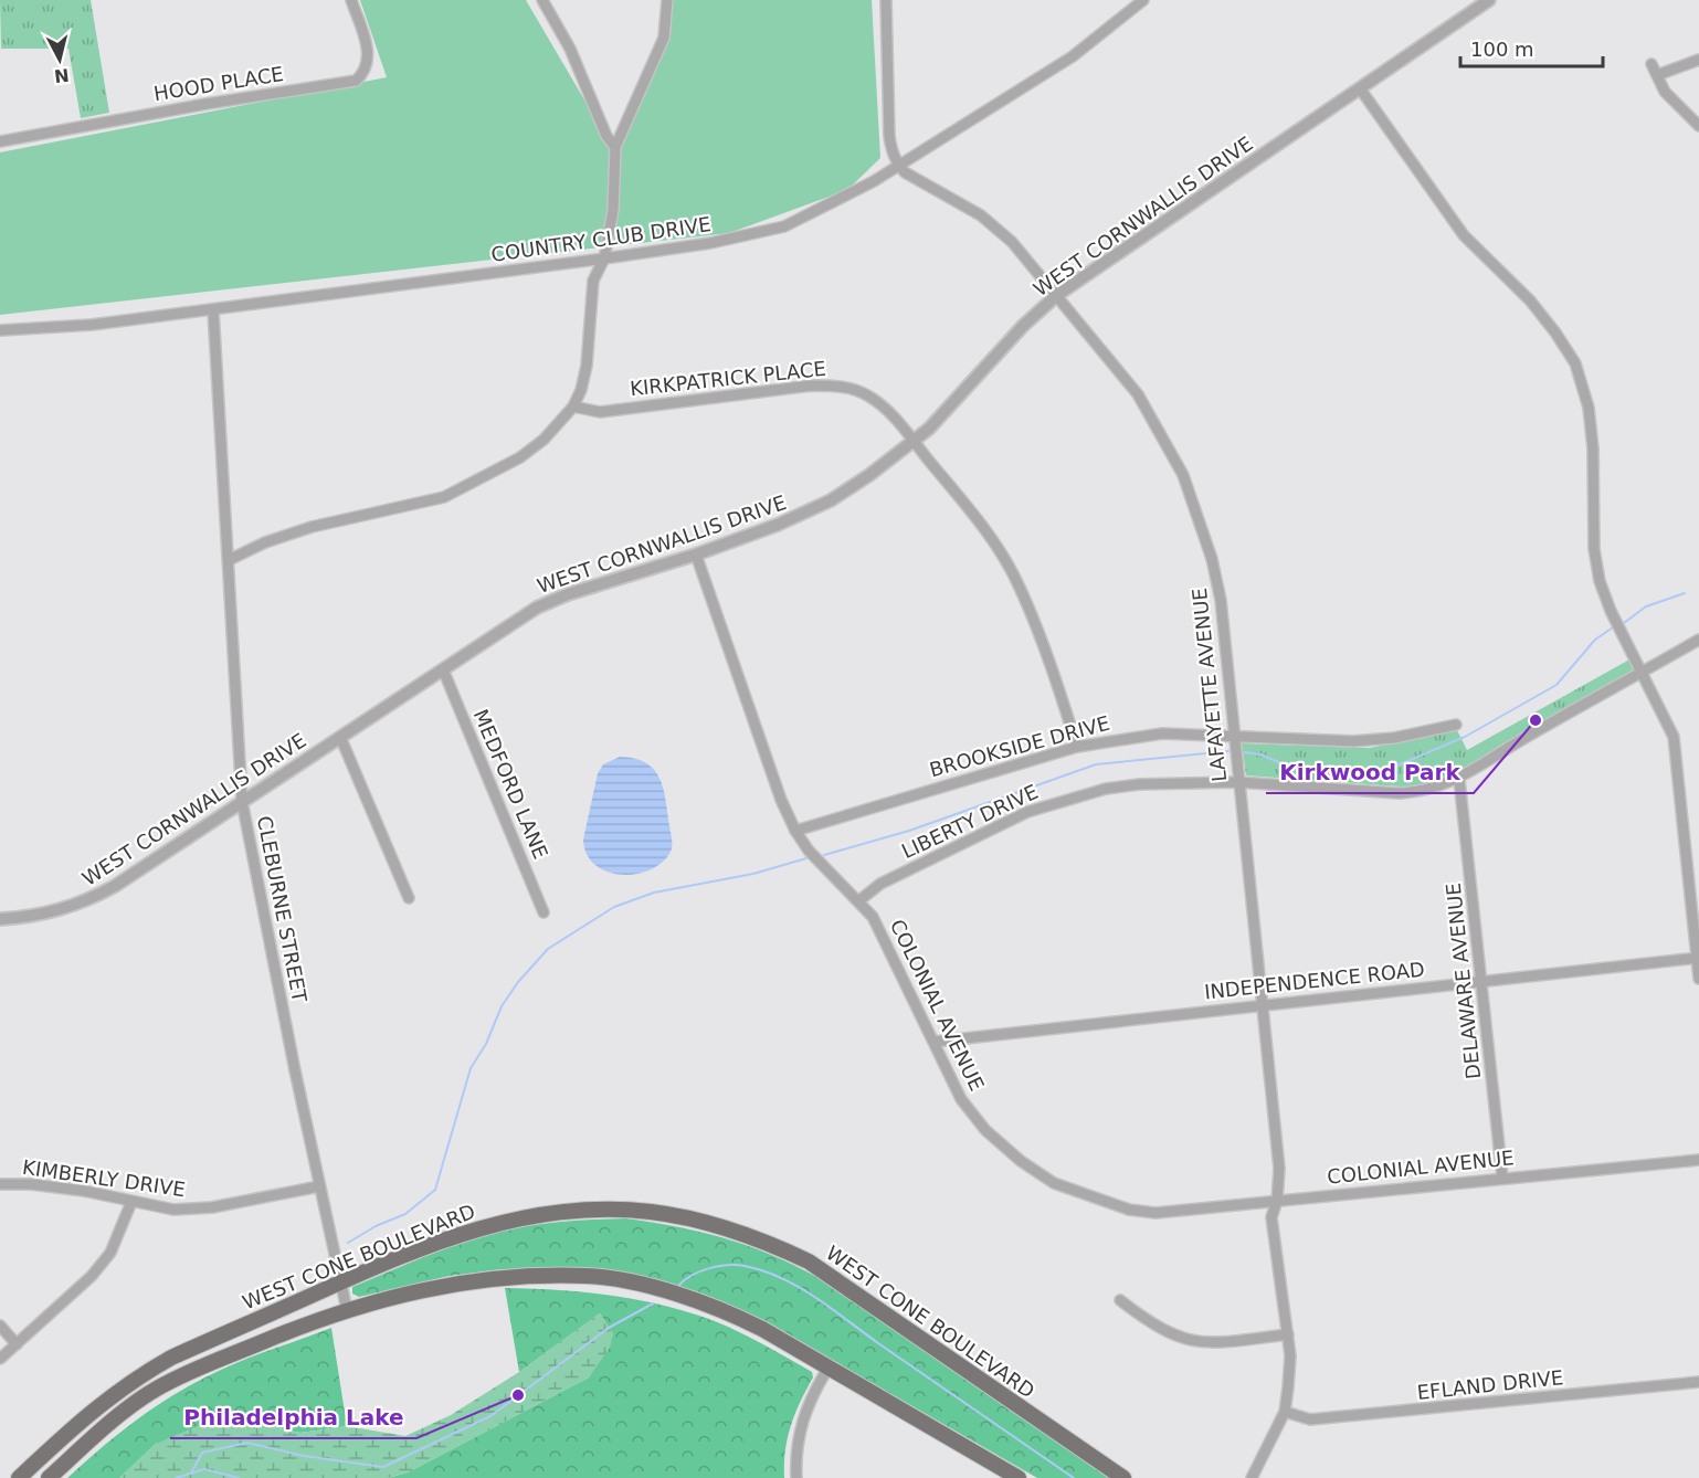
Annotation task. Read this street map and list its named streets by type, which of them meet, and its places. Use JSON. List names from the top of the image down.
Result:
{
  "streets": {
    "main road": ["WEST CONE BOULEVARD"],
    "street": [
      "HOOD PLACE",
      "WEST CORNWALLIS DRIVE",
      "COUNTRY CLUB DRIVE",
      "KIRKPATRICK PLACE",
      "LAFAYETTE AVENUE",
      "BROOKSIDE DRIVE",
      "MEDFORD LANE",
      "LIBERTY DRIVE",
      "CLEBURNE STREET",
      "INDEPENDENCE ROAD",
      "DELAWARE AVENUE",
      "COLONIAL AVENUE",
      "KIMBERLY DRIVE",
      "EFLAND DRIVE"
    ]
  },
  "crossings": [
    ["WEST CORNWALLIS DRIVE", "KIRKPATRICK PLACE"],
    ["WEST CORNWALLIS DRIVE", "LAFAYETTE AVENUE"],
    ["WEST CORNWALLIS DRIVE", "MEDFORD LANE"],
    ["WEST CORNWALLIS DRIVE", "CLEBURNE STREET"],
    ["WEST CORNWALLIS DRIVE", "COLONIAL AVENUE"],
    ["COUNTRY CLUB DRIVE", "LAFAYETTE AVENUE"],
    ["COUNTRY CLUB DRIVE", "CLEBURNE STREET"],
    ["KIRKPATRICK PLACE", "BROOKSIDE DRIVE"],
    ["LAFAYETTE AVENUE", "BROOKSIDE DRIVE"],
    ["LAFAYETTE AVENUE", "LIBERTY DRIVE"],
    ["LAFAYETTE AVENUE", "INDEPENDENCE ROAD"],
    ["LAFAYETTE AVENUE", "COLONIAL AVENUE"],
    ["LAFAYETTE AVENUE", "EFLAND DRIVE"],
    ["BROOKSIDE DRIVE", "COLONIAL AVENUE"],
    ["LIBERTY DRIVE", "DELAWARE AVENUE"],
    ["LIBERTY DRIVE", "COLONIAL AVENUE"],
    ["CLEBURNE STREET", "KIMBERLY DRIVE"],
    ["CLEBURNE STREET", "WEST CONE BOULEVARD"],
    ["INDEPENDENCE ROAD", "DELAWARE AVENUE"],
    ["INDEPENDENCE ROAD", "COLONIAL AVENUE"],
    ["DELAWARE AVENUE", "COLONIAL AVENUE"]
  ],
  "places": ["Kirkwood Park", "Philadelphia Lake"],
  "scale_bar": "100 m",
  "north": "bottom"
}
